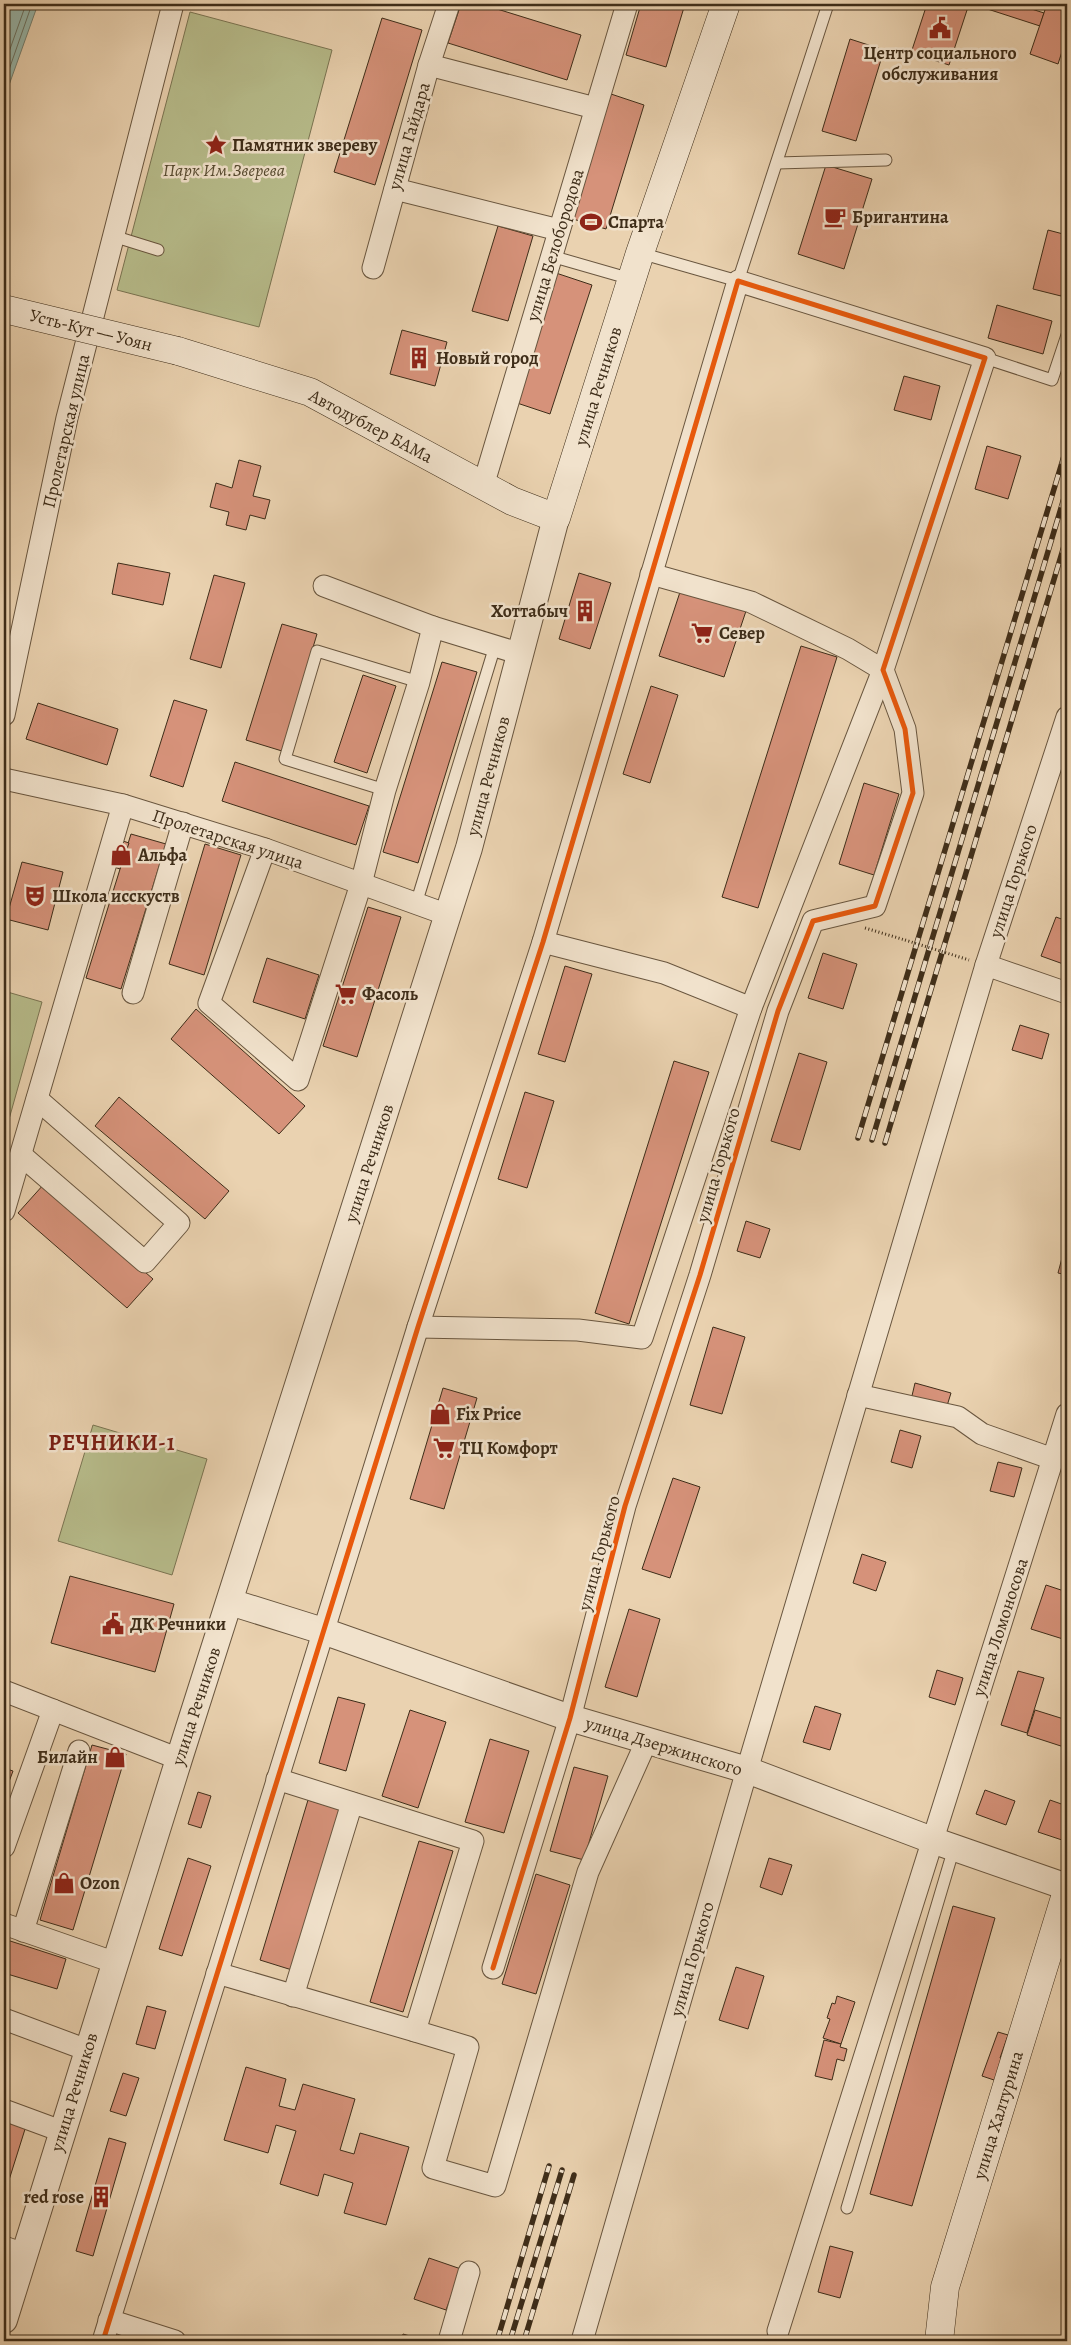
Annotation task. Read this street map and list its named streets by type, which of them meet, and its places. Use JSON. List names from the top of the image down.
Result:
{
  "streets": {
    "main road": [
      "Усть-Кут — Уоян",
      "улица Речников",
      "Автодублер БАМа",
      "улица Халтурина"
    ],
    "street": [
      "улица Гайдара",
      "улица Белобородова",
      "Пролетарская улица",
      "улица Горького",
      "улица Ломоносова",
      "улица Дзержинского"
    ]
  },
  "crossings": [
    ["улица Белобородова", "Автодублер БАМа"],
    ["Усть-Кут — Уоян", "Автодублер БАМа"],
    ["улица Речников", "Автодублер БАМа"],
    ["улица Речников", "Пролетарская улица"],
    ["улица Речников", "улица Дзержинского"],
    ["улица Горького", "улица Дзержинского"],
    ["улица Ломоносова", "улица Дзержинского"]
  ],
  "districts": ["РЕЧНИКИ-1"],
  "parks": ["Парк Им.Зверева"],
  "places": {
    "public building": ["Центр социального обслуживания", "ДК Речники"],
    "place": ["Памятник звереву"],
    "cafe": ["Бригантина"],
    "sports": ["Спарта"],
    "building": ["Новый город", "Хоттабыч", "red rose"],
    "supermarket": ["Север", "Фасоль", "ТЦ Комфорт"],
    "shop": [
      "Альфа",
      "Fix Price",
      "Билайн",
      "Ozon"
    ],
    "theatre": ["Школа исскуств"]
  }
}
